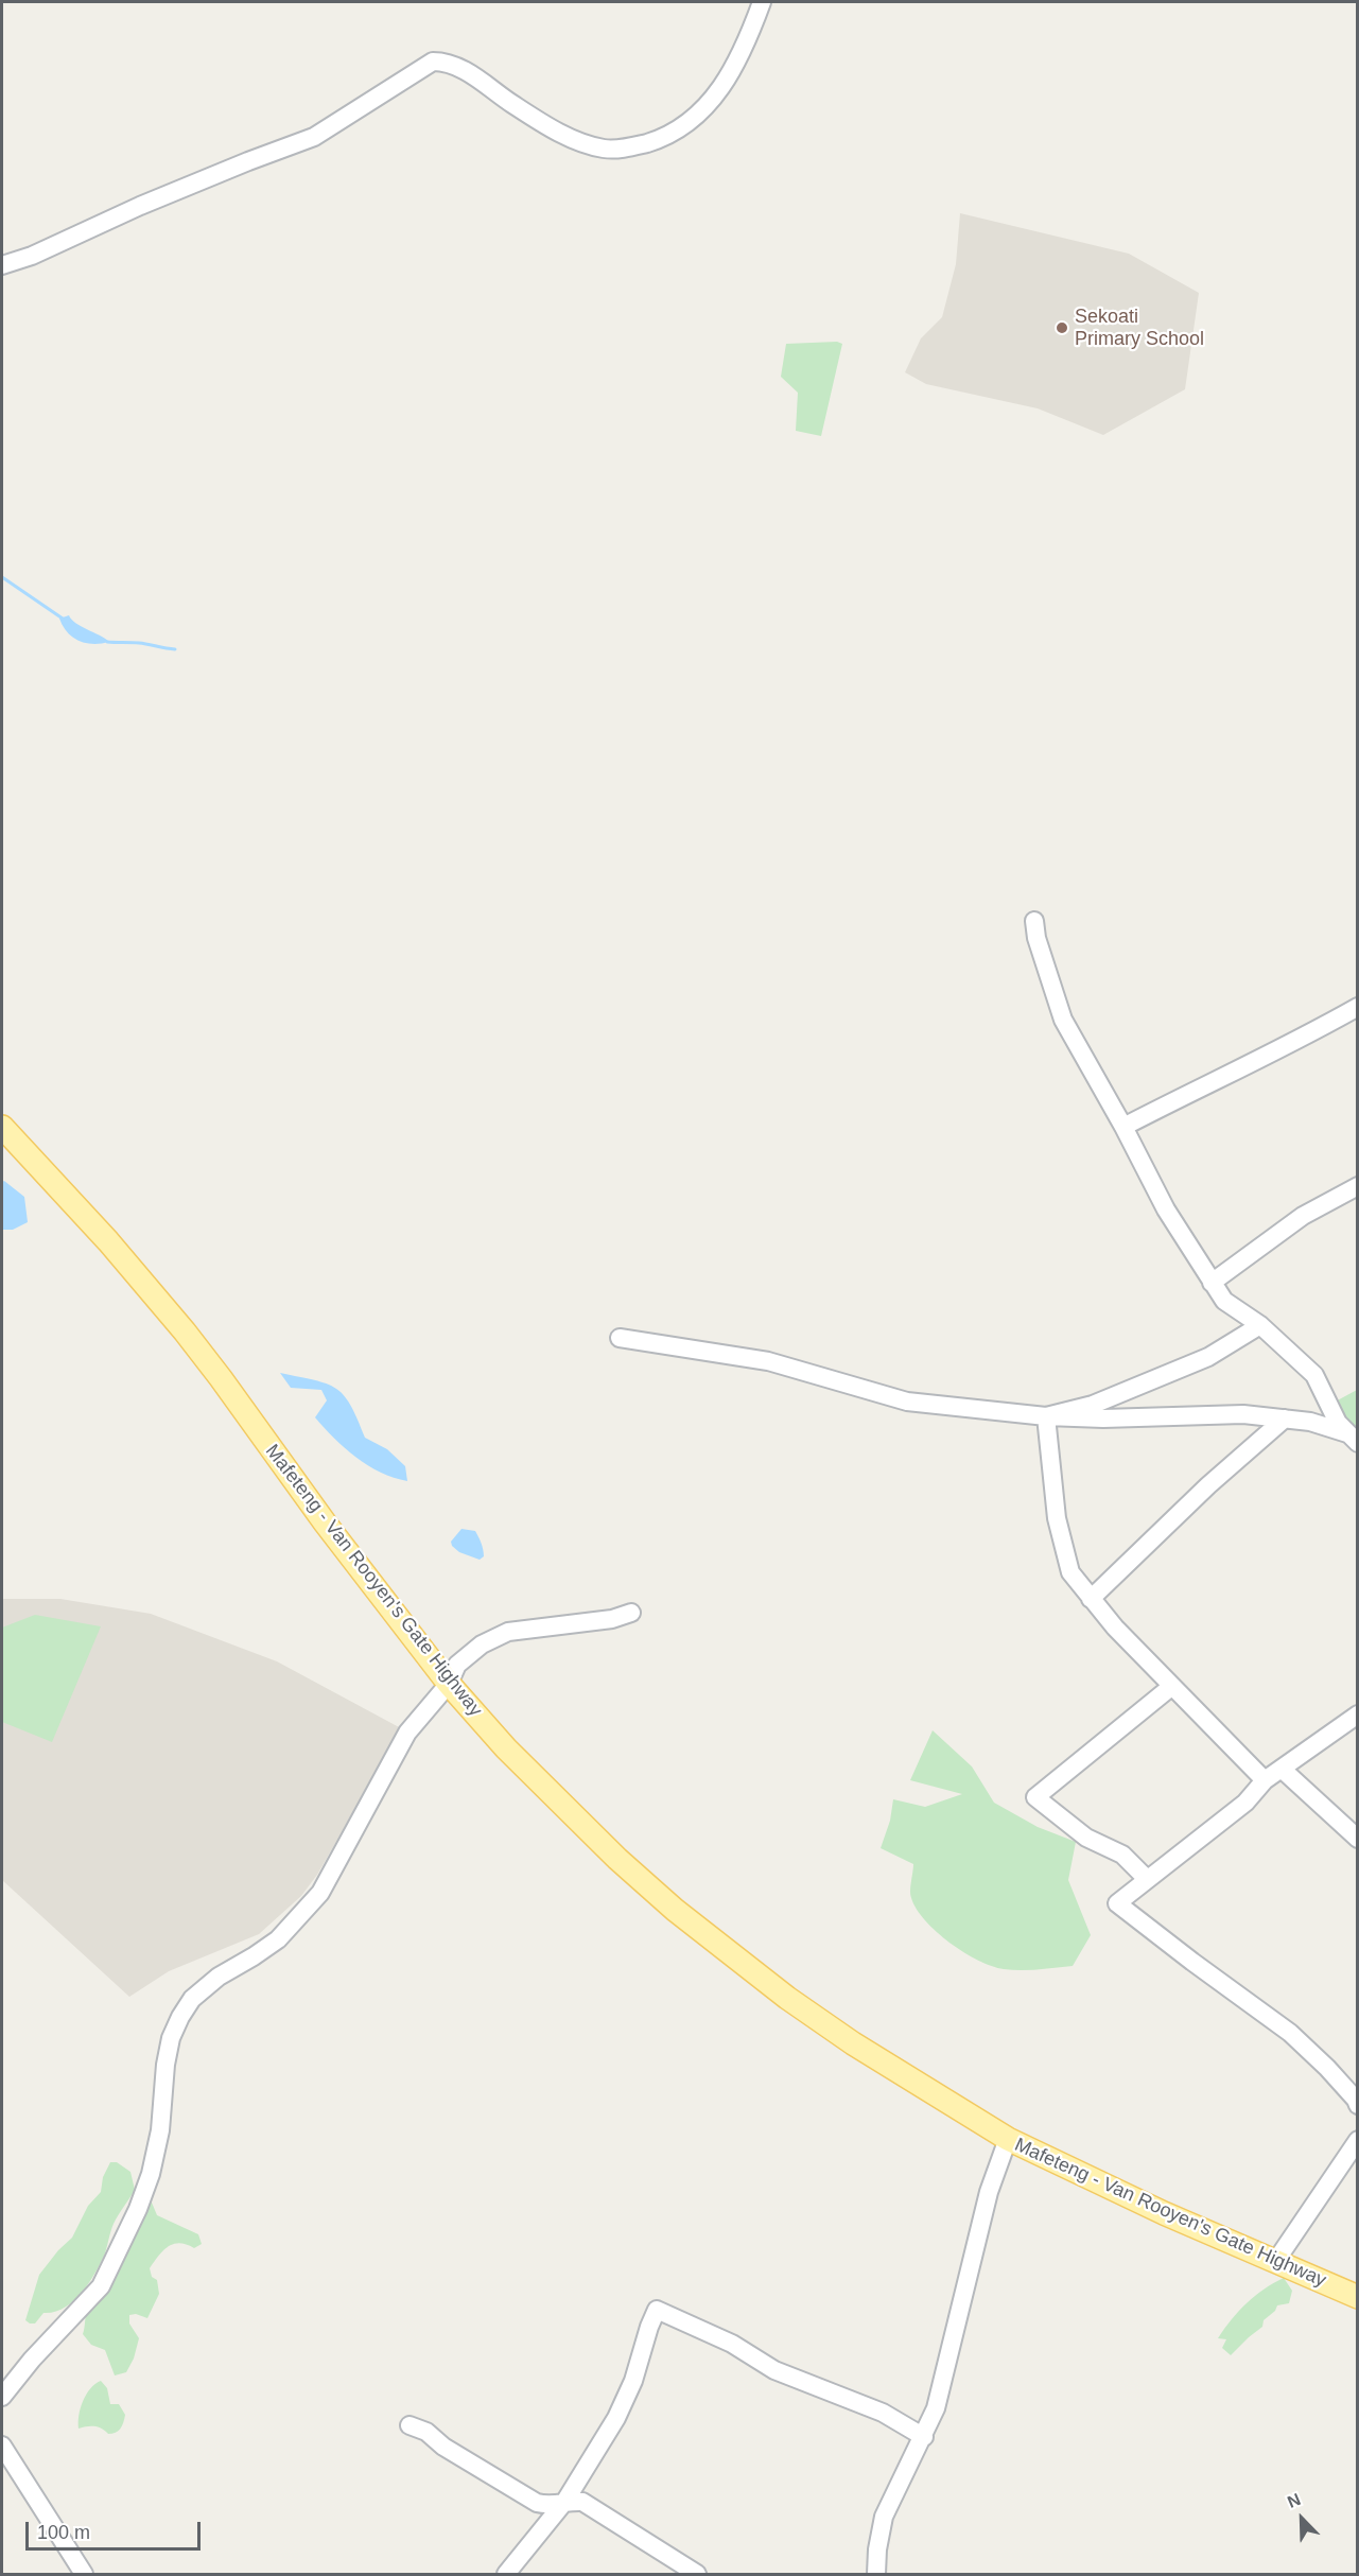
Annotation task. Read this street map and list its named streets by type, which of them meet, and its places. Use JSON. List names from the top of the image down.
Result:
{
  "streets": {
    "main road": ["Mafeteng - Van Rooyen's Gate Highway"]
  },
  "places": ["Sekoati Primary School"],
  "scale_bar": "100 m",
  "north": "top left"
}
